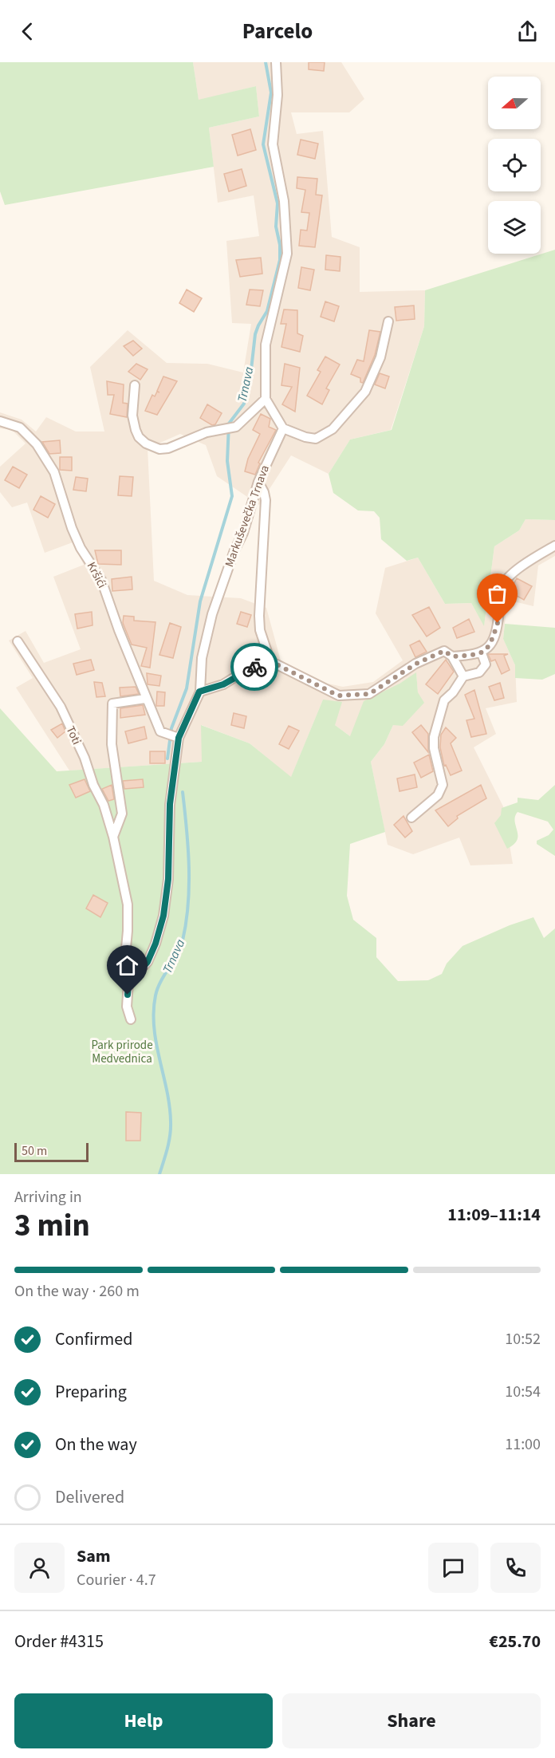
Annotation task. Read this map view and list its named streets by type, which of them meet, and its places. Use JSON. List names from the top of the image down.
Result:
{
  "streets": {
    "street": ["Markuševečka Trnava", "Kršići", "Toti"]
  },
  "water": ["Trnava"],
  "parks": ["Park prirode Medvednica"],
  "scale_bar": "50 m",
  "north": "left",
  "page": {
    "header": "Parcelo",
    "scale": "50 m",
    "heading": ["3 min", "Arriving in", "11:09–11:14"],
    "panel": [
      "Sam",
      "Courier · 4.7",
      "Order #4315",
      "€25.70"
    ],
    "bar": "On the way · 260 m",
    "list": [
      ["Confirmed", "10:52"],
      ["Preparing", "10:54"],
      ["On the way", "11:00"],
      "Delivered"
    ],
    "buttons": ["Help", "Share"]
  }
}
